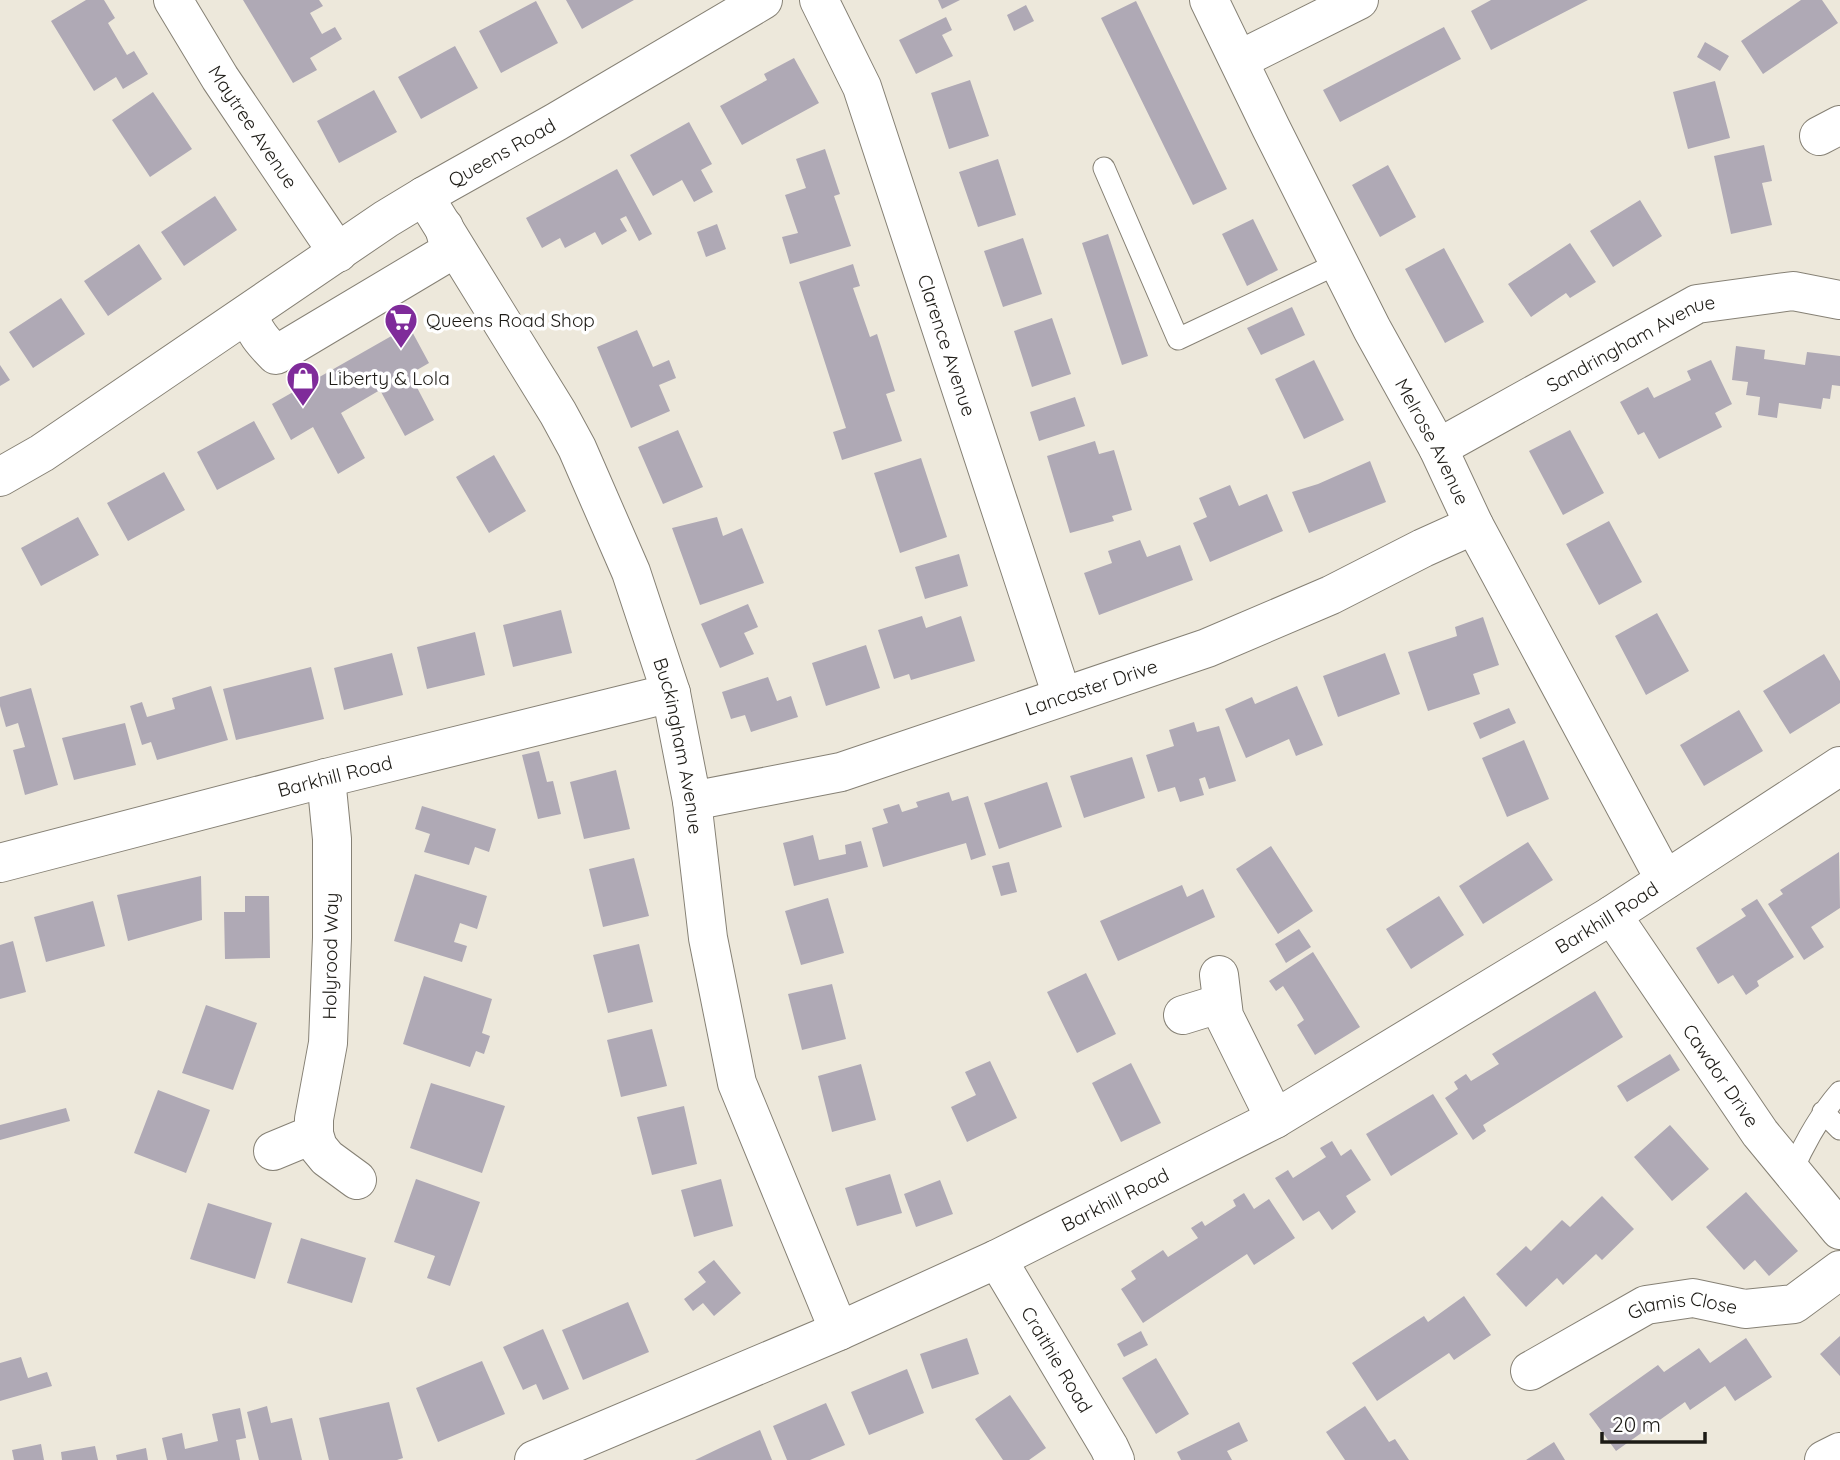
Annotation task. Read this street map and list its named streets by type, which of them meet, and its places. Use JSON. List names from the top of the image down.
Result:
{
  "streets": {
    "street": [
      "Maytree Avenue",
      "Queens Road",
      "Clarence Avenue",
      "Sandringham Avenue",
      "Melrose Avenue",
      "Lancaster Drive",
      "Buckingham Avenue",
      "Barkhill Road",
      "Holyrood Way",
      "Cawdor Drive",
      "Glamis Close",
      "Craithie Road"
    ]
  },
  "crossings": [
    ["Maytree Avenue", "Queens Road"],
    ["Queens Road", "Buckingham Avenue"],
    ["Clarence Avenue", "Lancaster Drive"],
    ["Sandringham Avenue", "Melrose Avenue"],
    ["Melrose Avenue", "Lancaster Drive"],
    ["Melrose Avenue", "Barkhill Road"],
    ["Lancaster Drive", "Buckingham Avenue"],
    ["Buckingham Avenue", "Barkhill Road"],
    ["Barkhill Road", "Holyrood Way"],
    ["Barkhill Road", "Cawdor Drive"],
    ["Barkhill Road", "Craithie Road"]
  ],
  "places": {
    "supermarket": ["Queens Road Shop"],
    "shop": ["Liberty & Lola"]
  },
  "scale_bar": "20 m"
}
